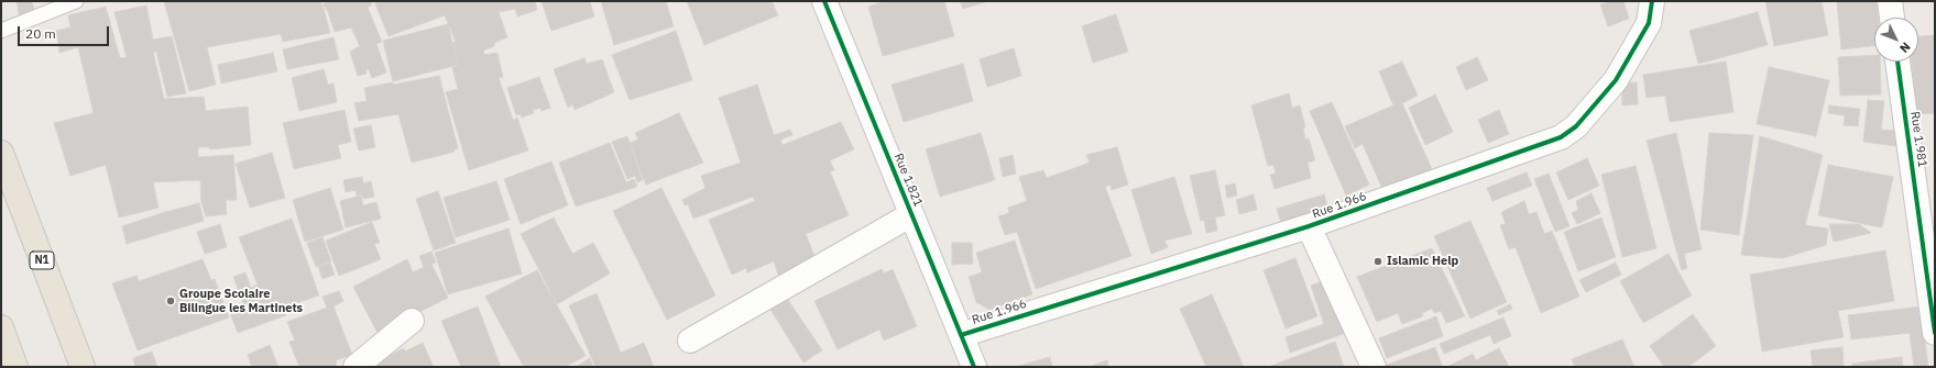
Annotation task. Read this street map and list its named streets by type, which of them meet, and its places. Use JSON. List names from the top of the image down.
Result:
{
  "streets": {
    "highway": ["N1"],
    "street": ["Rue 1.981", "Rue 1.821", "Rue 1.966"]
  },
  "crossings": [
    ["Rue 1.821", "Rue 1.966"]
  ],
  "places": ["Islamic Help", "Groupe Scolaire Bilingue les Martinets"],
  "scale_bar": "20 m",
  "north": "bottom right"
}
